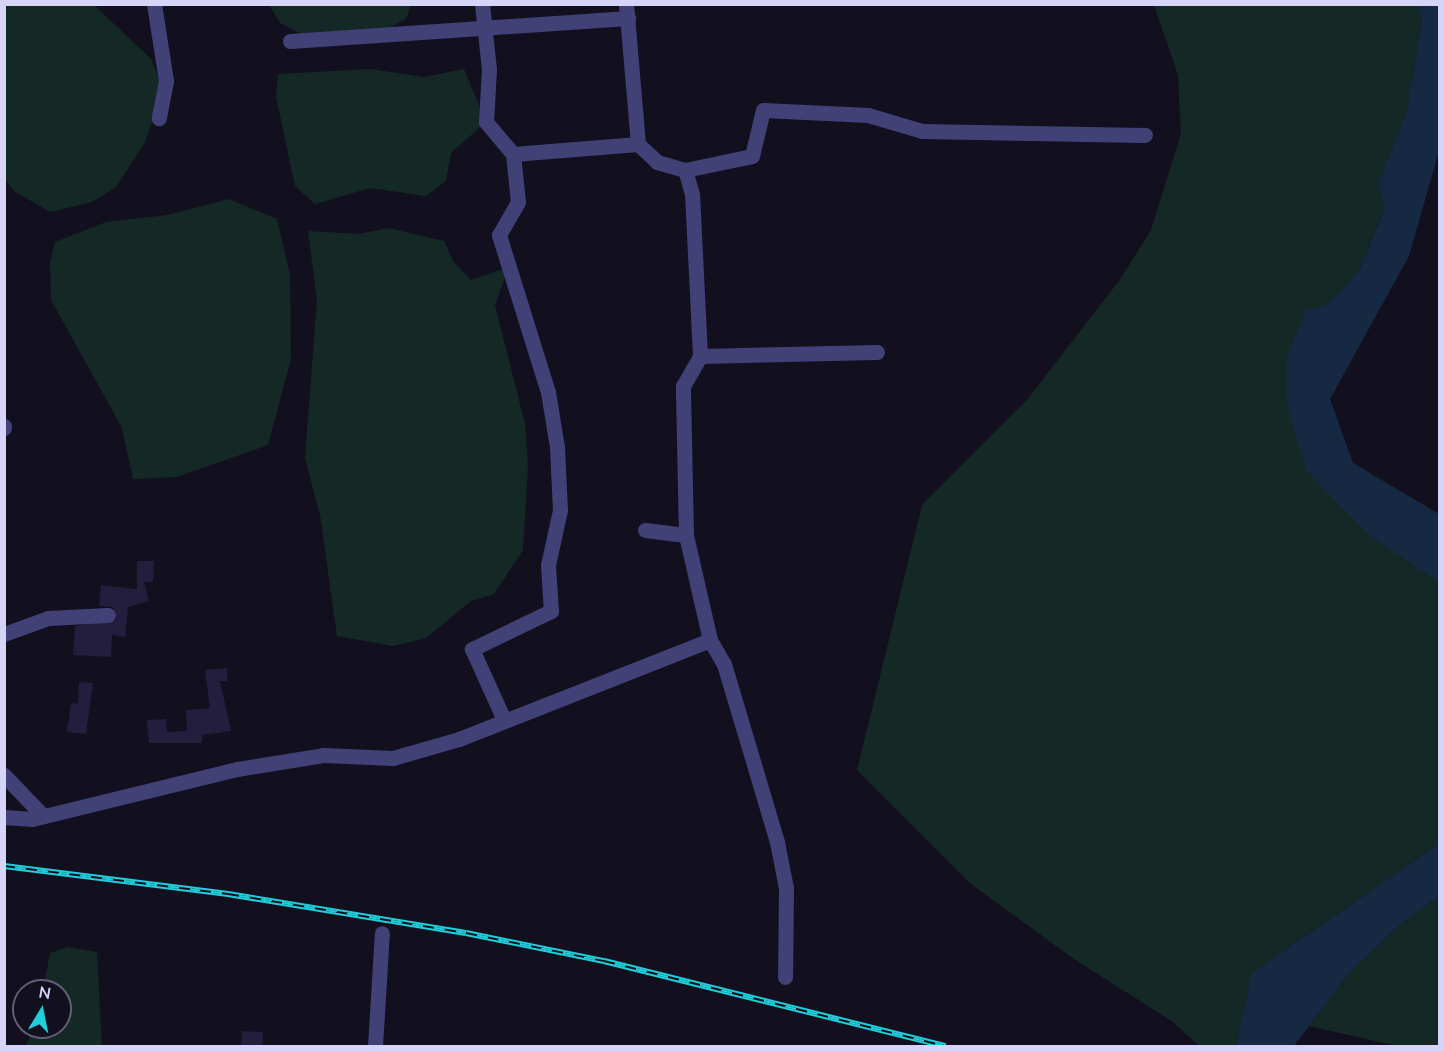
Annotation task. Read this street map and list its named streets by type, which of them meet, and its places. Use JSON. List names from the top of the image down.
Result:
{
  "north": "top"
}
